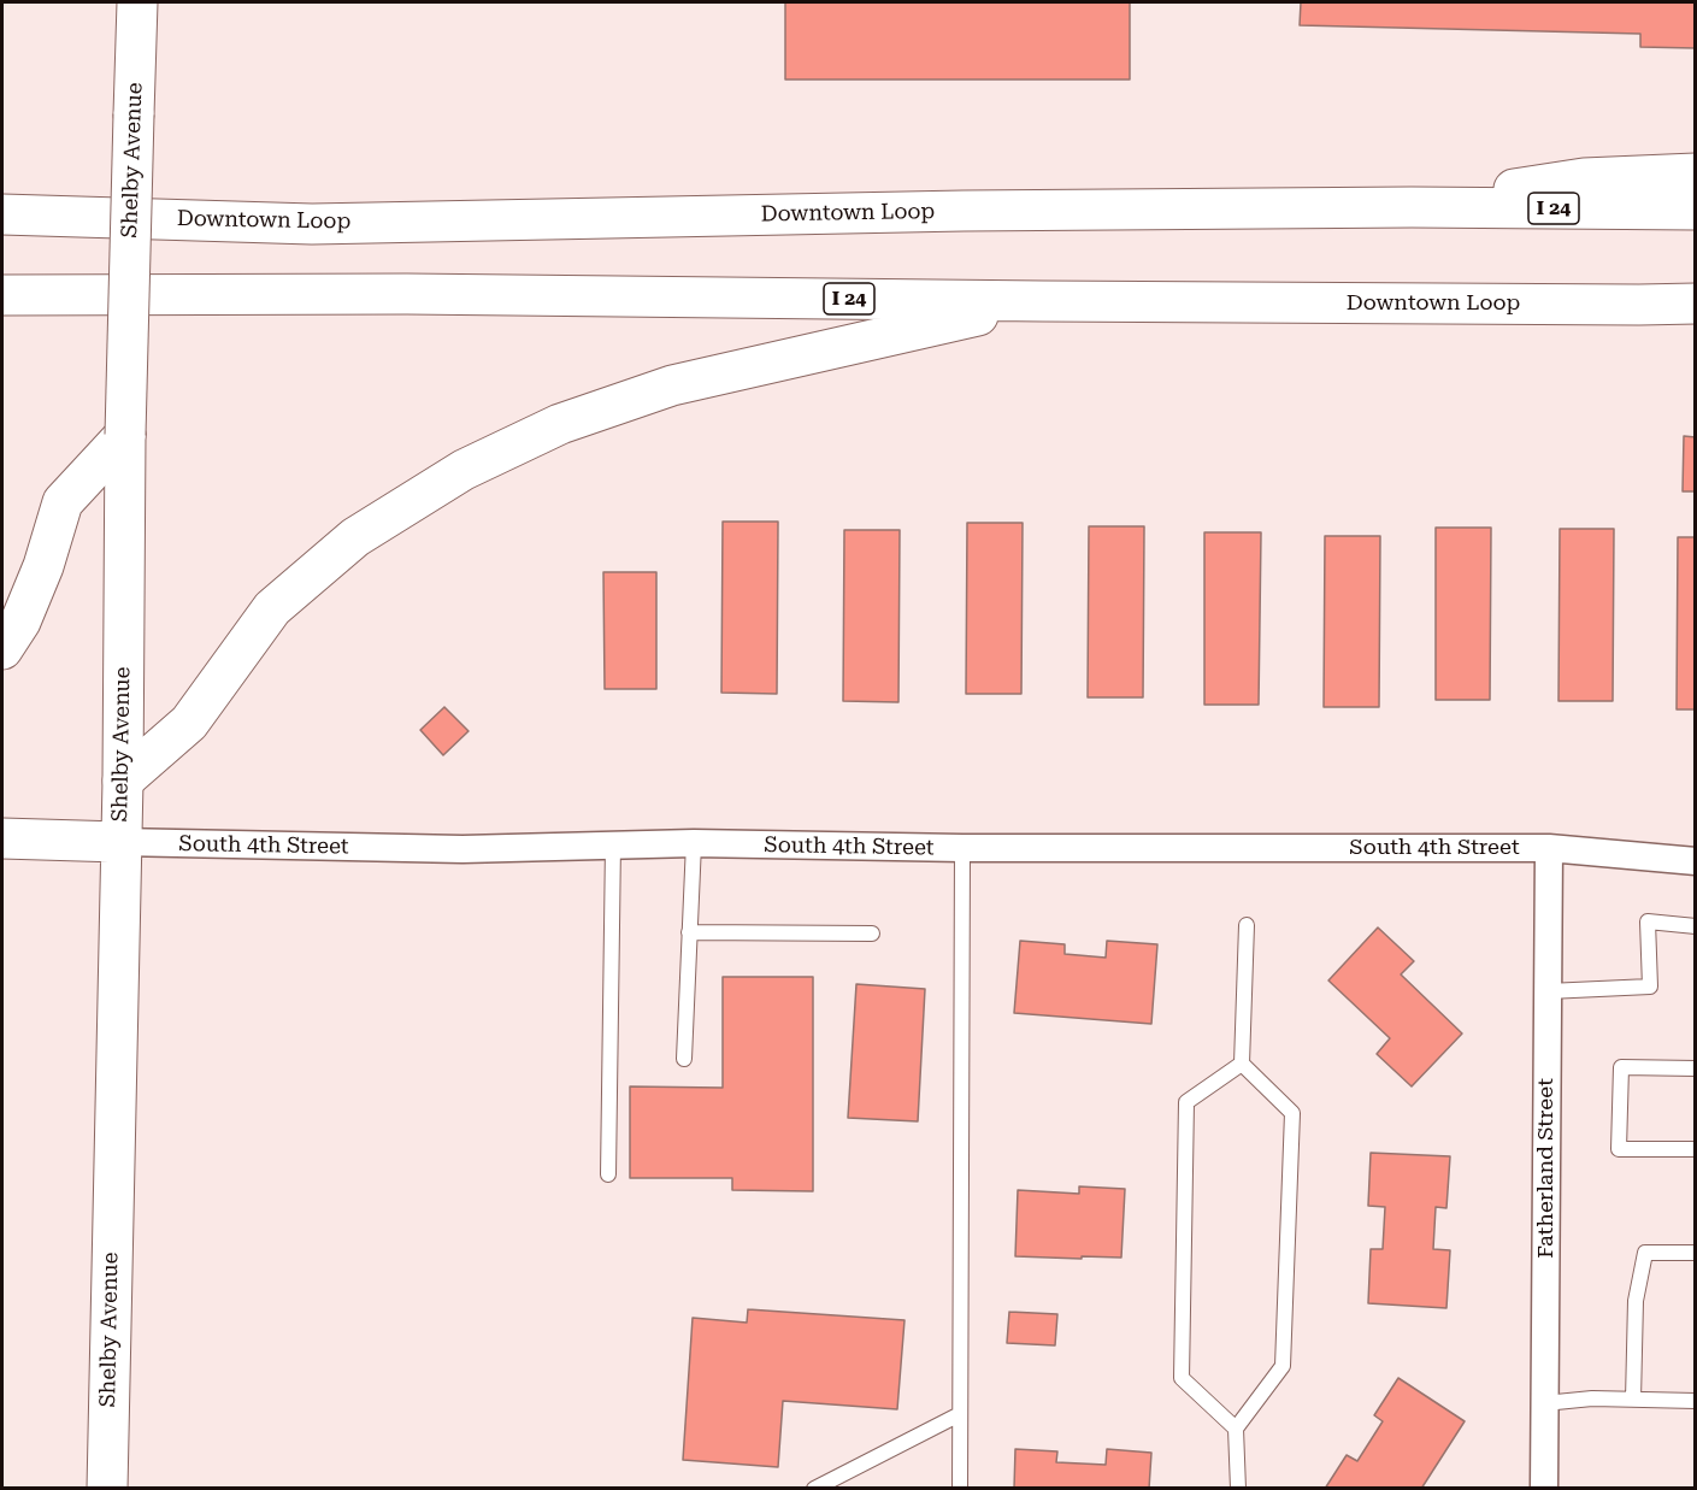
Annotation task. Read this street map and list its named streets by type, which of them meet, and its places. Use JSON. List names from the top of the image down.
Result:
{
  "streets": {
    "main road": [
      "Shelby Avenue",
      "I 24",
      "Downtown Loop",
      "South 4th Street"
    ],
    "street": ["Fatherland Street"]
  },
  "crossings": [
    ["Shelby Avenue", "South 4th Street"],
    ["South 4th Street", "Fatherland Street"]
  ]
}
